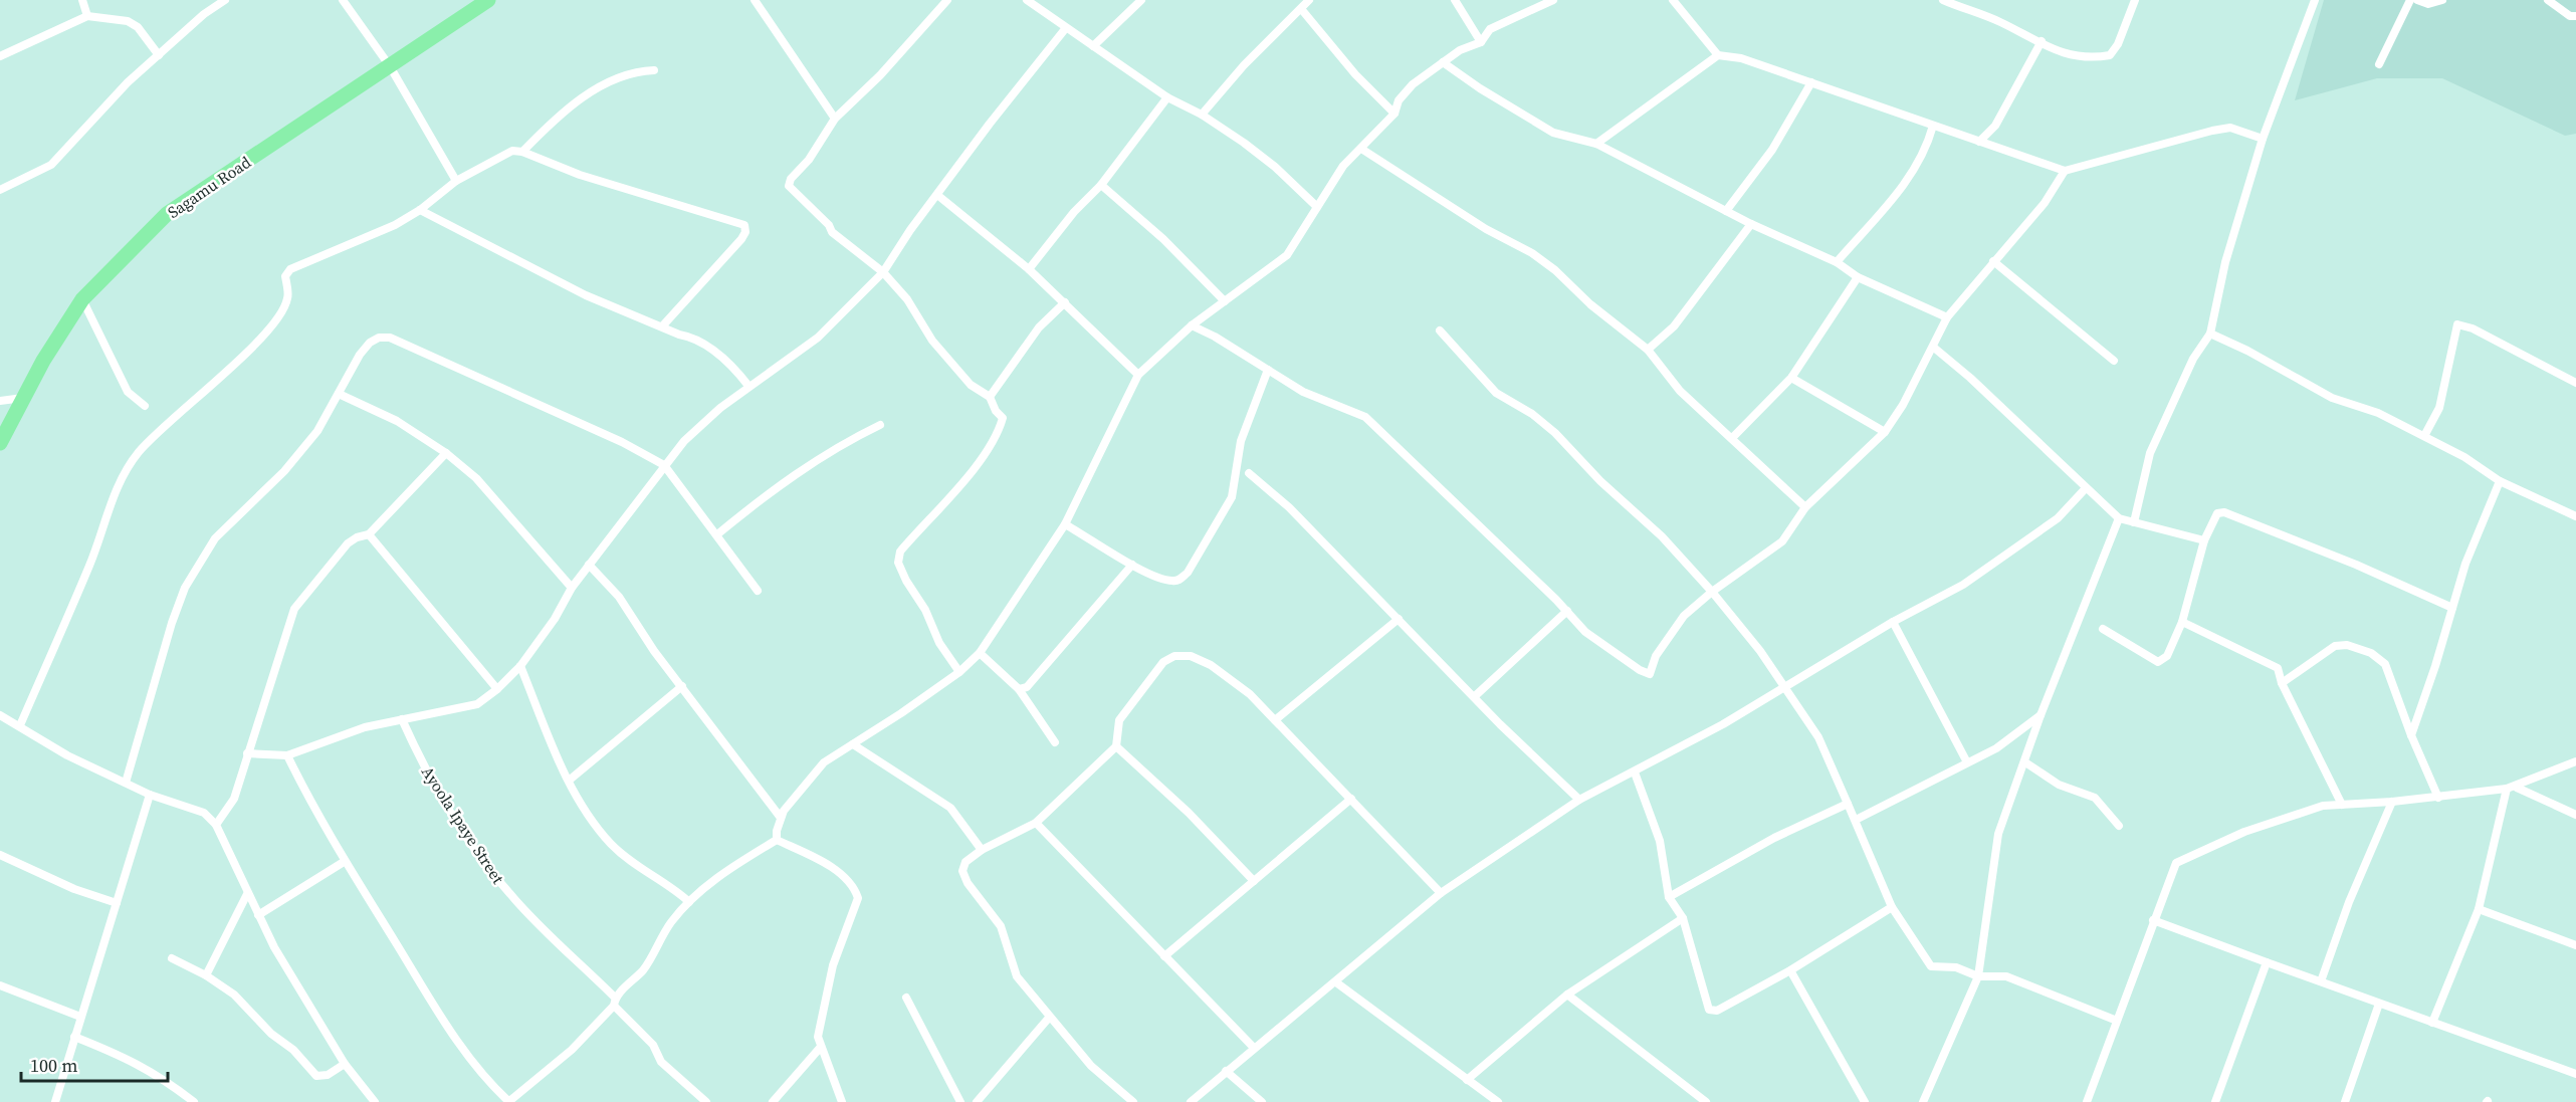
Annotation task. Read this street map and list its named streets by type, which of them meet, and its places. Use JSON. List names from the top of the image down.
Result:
{
  "streets": {
    "highway": ["Sagamu Road"],
    "street": ["Ayoola Ipaye Street"]
  },
  "scale_bar": "100 m"
}
